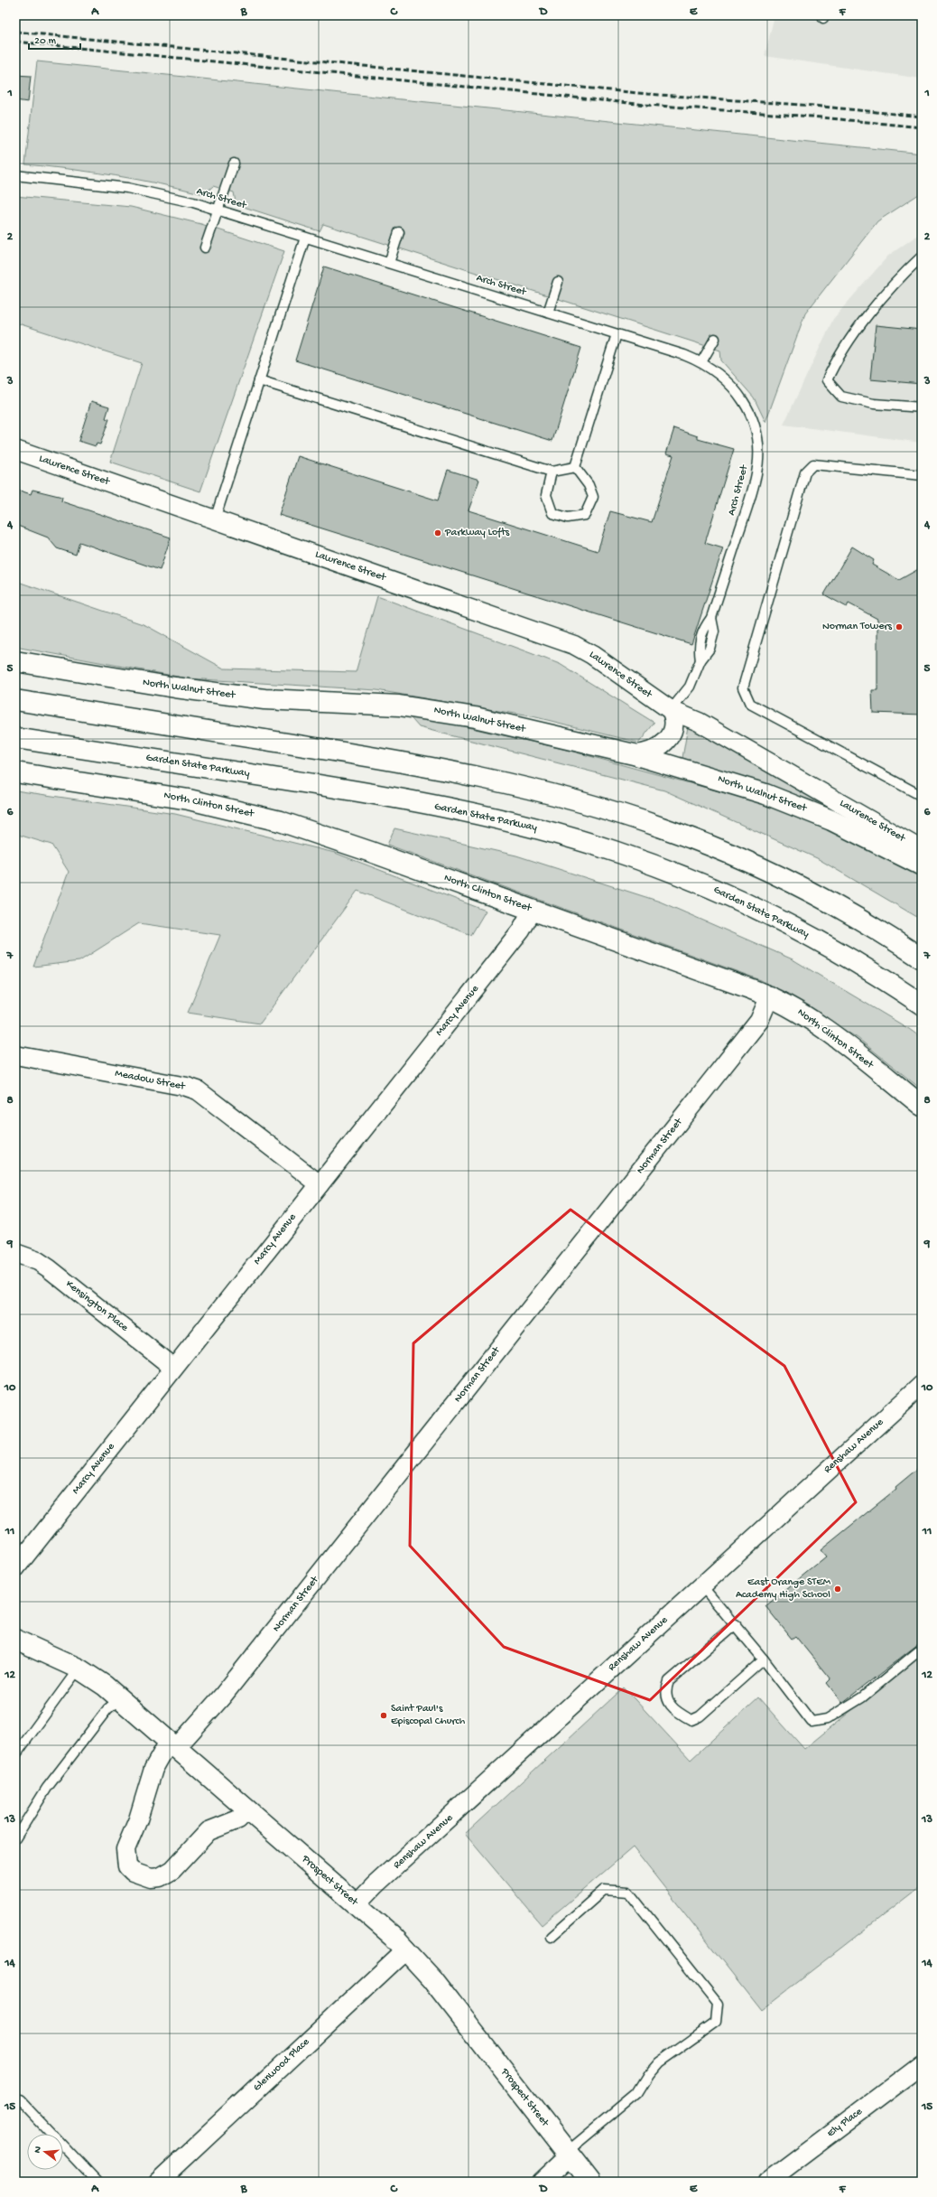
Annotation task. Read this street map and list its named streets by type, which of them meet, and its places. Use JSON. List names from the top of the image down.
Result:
{
  "streets": {
    "main road": [
      "North Walnut Street",
      "Garden State Parkway",
      "North Clinton Street",
      "Prospect Street"
    ],
    "street": [
      "Lawrence Street",
      "Marcy Avenue",
      "Meadow Street",
      "Norman Street",
      "Kensington Place",
      "Renshaw Avenue",
      "Glenwood Place",
      "Ely Place"
    ],
    "lane": ["Arch Street"]
  },
  "crossings": [
    ["Arch Street", "Lawrence Street"],
    ["Lawrence Street", "North Walnut Street"],
    ["North Clinton Street", "Marcy Avenue"],
    ["North Clinton Street", "Norman Street"],
    ["Marcy Avenue", "Meadow Street"],
    ["Marcy Avenue", "Kensington Place"],
    ["Norman Street", "Prospect Street"],
    ["Renshaw Avenue", "Prospect Street"],
    ["Prospect Street", "Glenwood Place"]
  ],
  "places": [
    "Parkway Lofts",
    "Norman Towers",
    "East Orange STEM Academy High School",
    "Saint Paul's Episcopal Church"
  ],
  "scale_bar": "20 m",
  "north": "left",
  "grid": {
    "columns": [
      "A",
      "B",
      "C",
      "D",
      "E",
      "F"
    ],
    "rows": [
      "1",
      "2",
      "3",
      "4",
      "5",
      "6",
      "7",
      "8",
      "9",
      "10",
      "11",
      "12",
      "13",
      "14",
      "15"
    ]
  }
}
